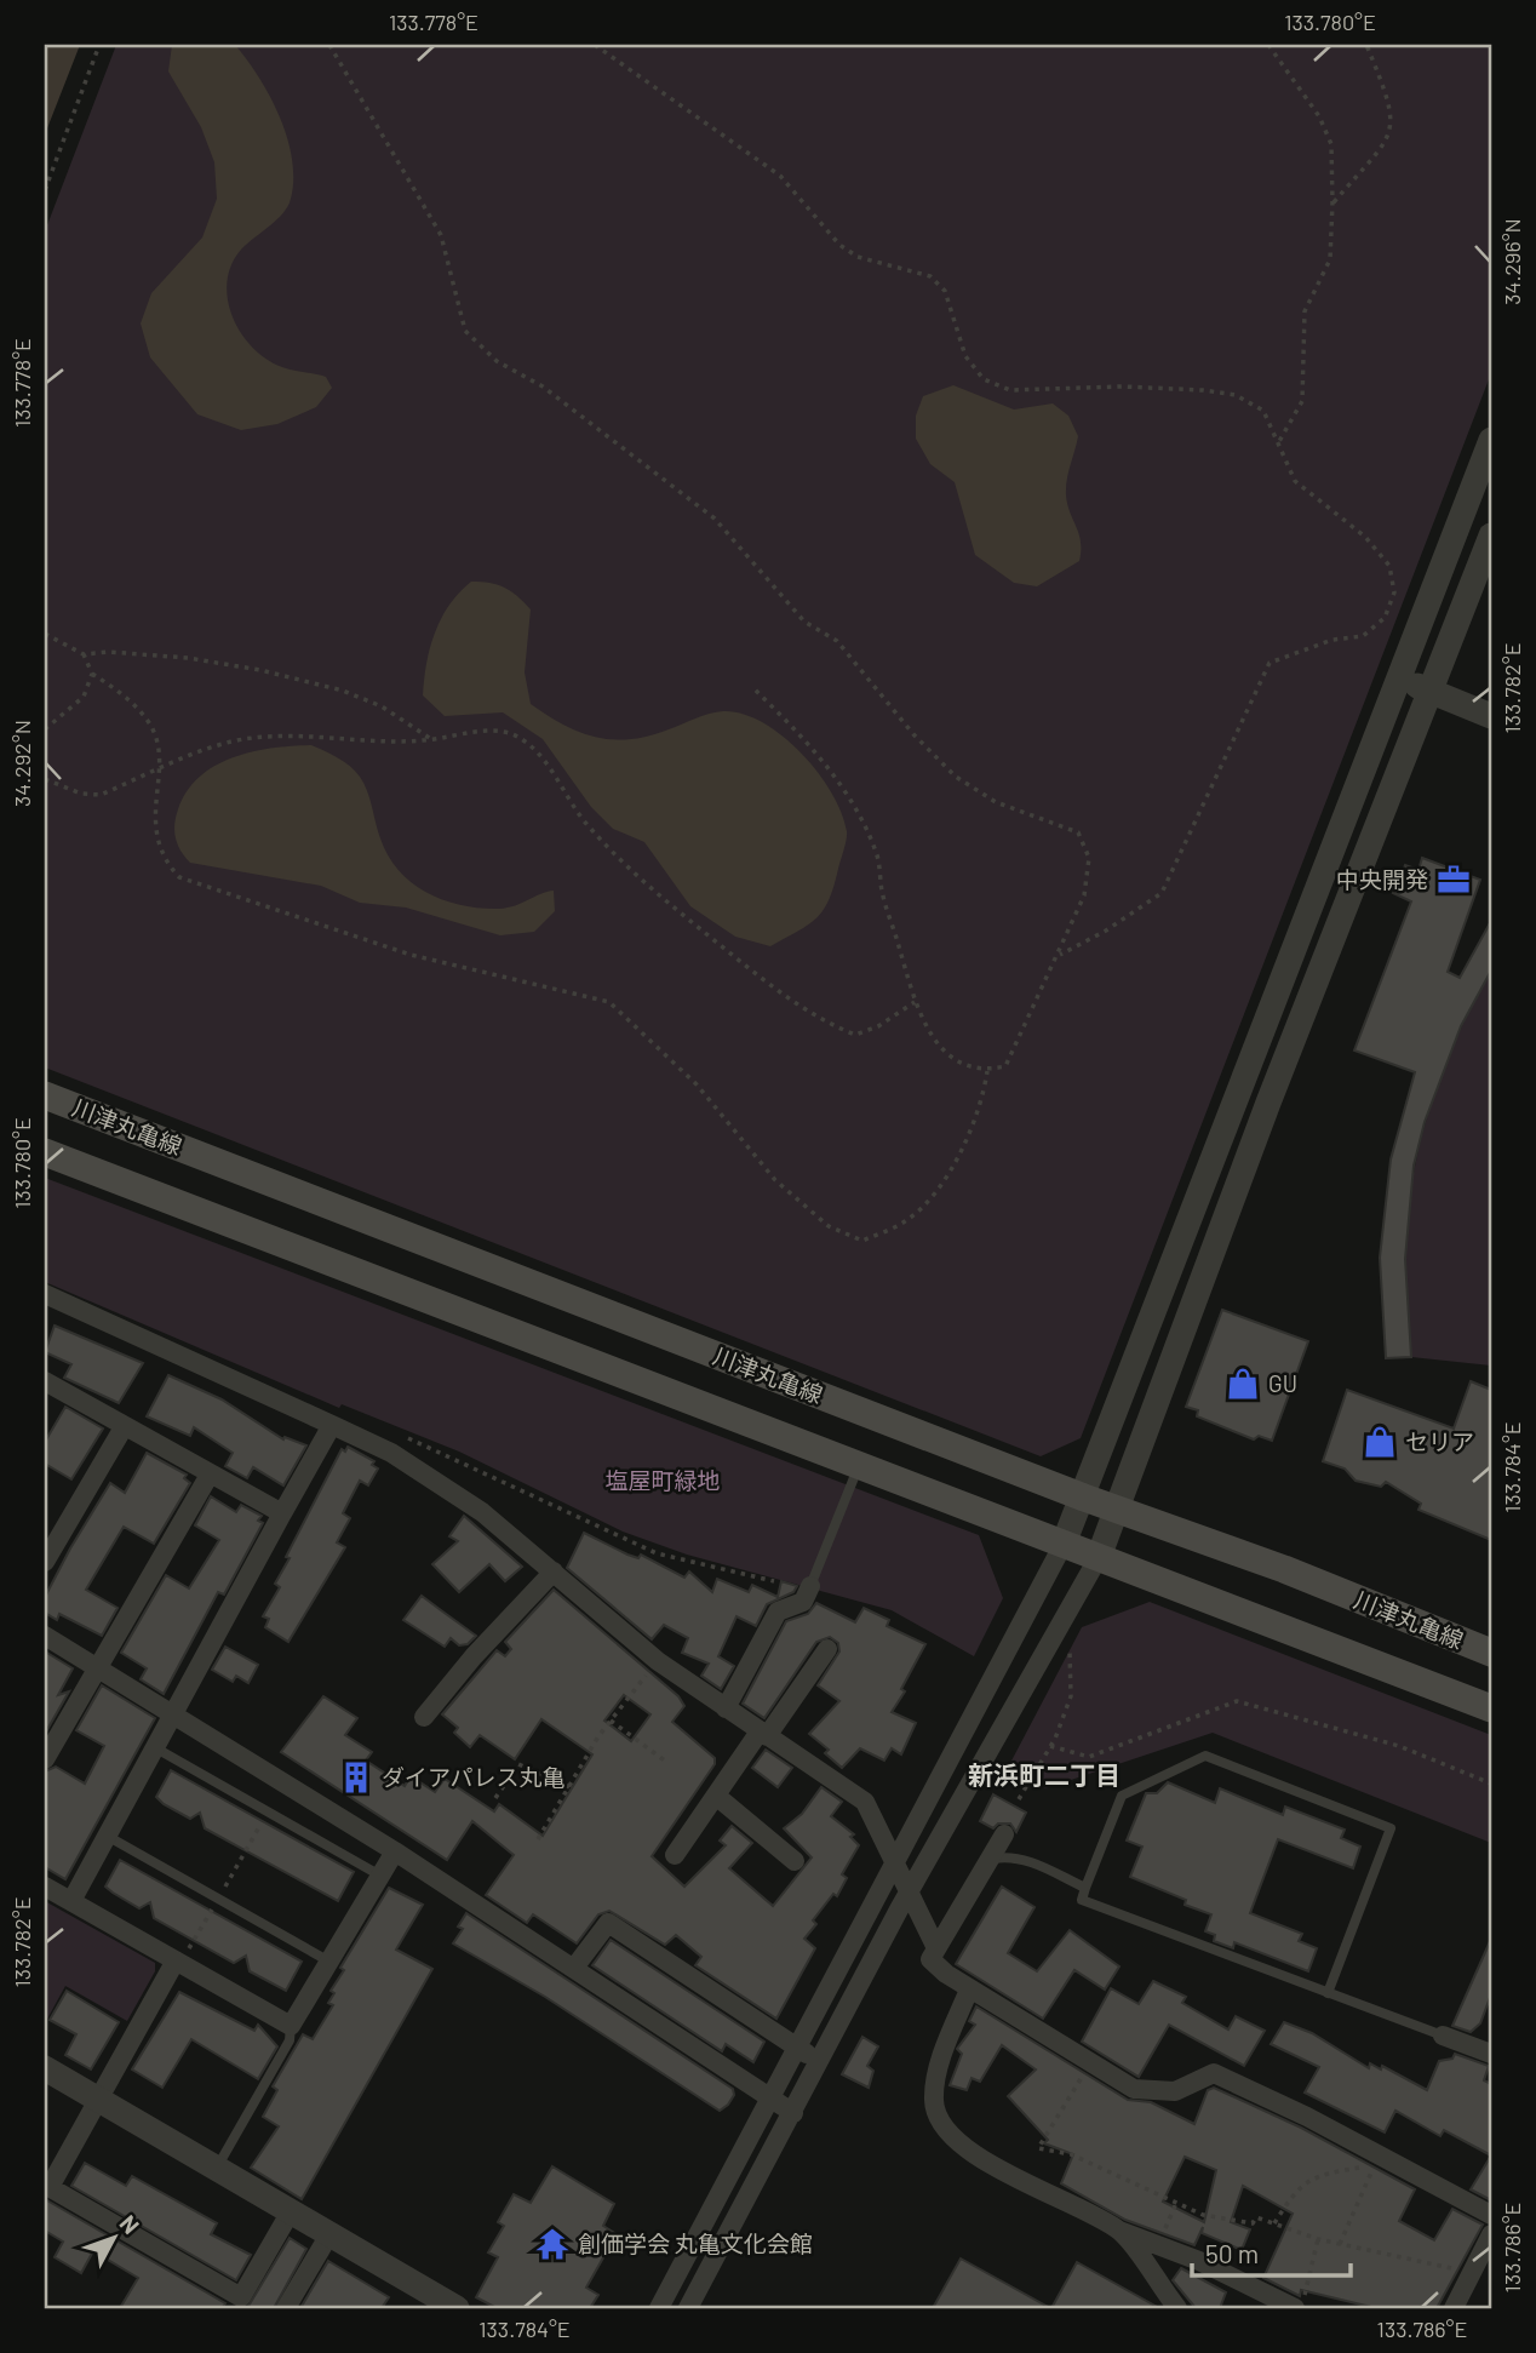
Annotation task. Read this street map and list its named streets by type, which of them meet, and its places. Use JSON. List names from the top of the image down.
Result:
{
  "streets": {
    "main road": ["川津丸亀線"]
  },
  "districts": ["新浜町二丁目"],
  "parks": ["塩屋町緑地"],
  "places": {
    "office": ["中央開発"],
    "shop": ["GU", "セリア"],
    "building": ["ダイアパレス丸亀"],
    "temple": ["創価学会 丸亀文化会館"]
  },
  "scale_bar": "50 m",
  "north": "top right",
  "coordinates": [
    "133.778°E",
    "133.780°E",
    "34.296°N",
    "133.782°E",
    "34.292°N",
    "133.784°E",
    "133.786°E"
  ]
}
